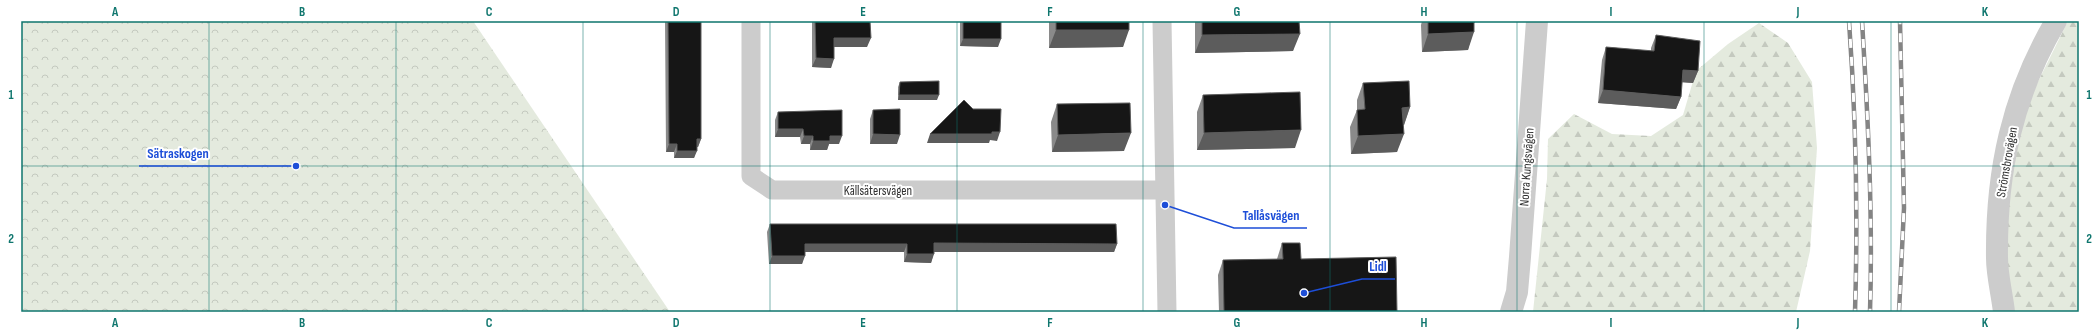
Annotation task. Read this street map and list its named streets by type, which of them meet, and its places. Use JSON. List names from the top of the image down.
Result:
{
  "streets": {
    "street": ["Strömsbrovägen", "Norra Kungsvägen", "Källsätersvägen"]
  },
  "places": ["Sätraskogen", "Tallåsvägen", "Lidl"],
  "grid": {
    "columns": [
      "A",
      "B",
      "C",
      "D",
      "E",
      "F",
      "G",
      "H",
      "I",
      "J",
      "K"
    ],
    "rows": ["1", "2"]
  }
}
